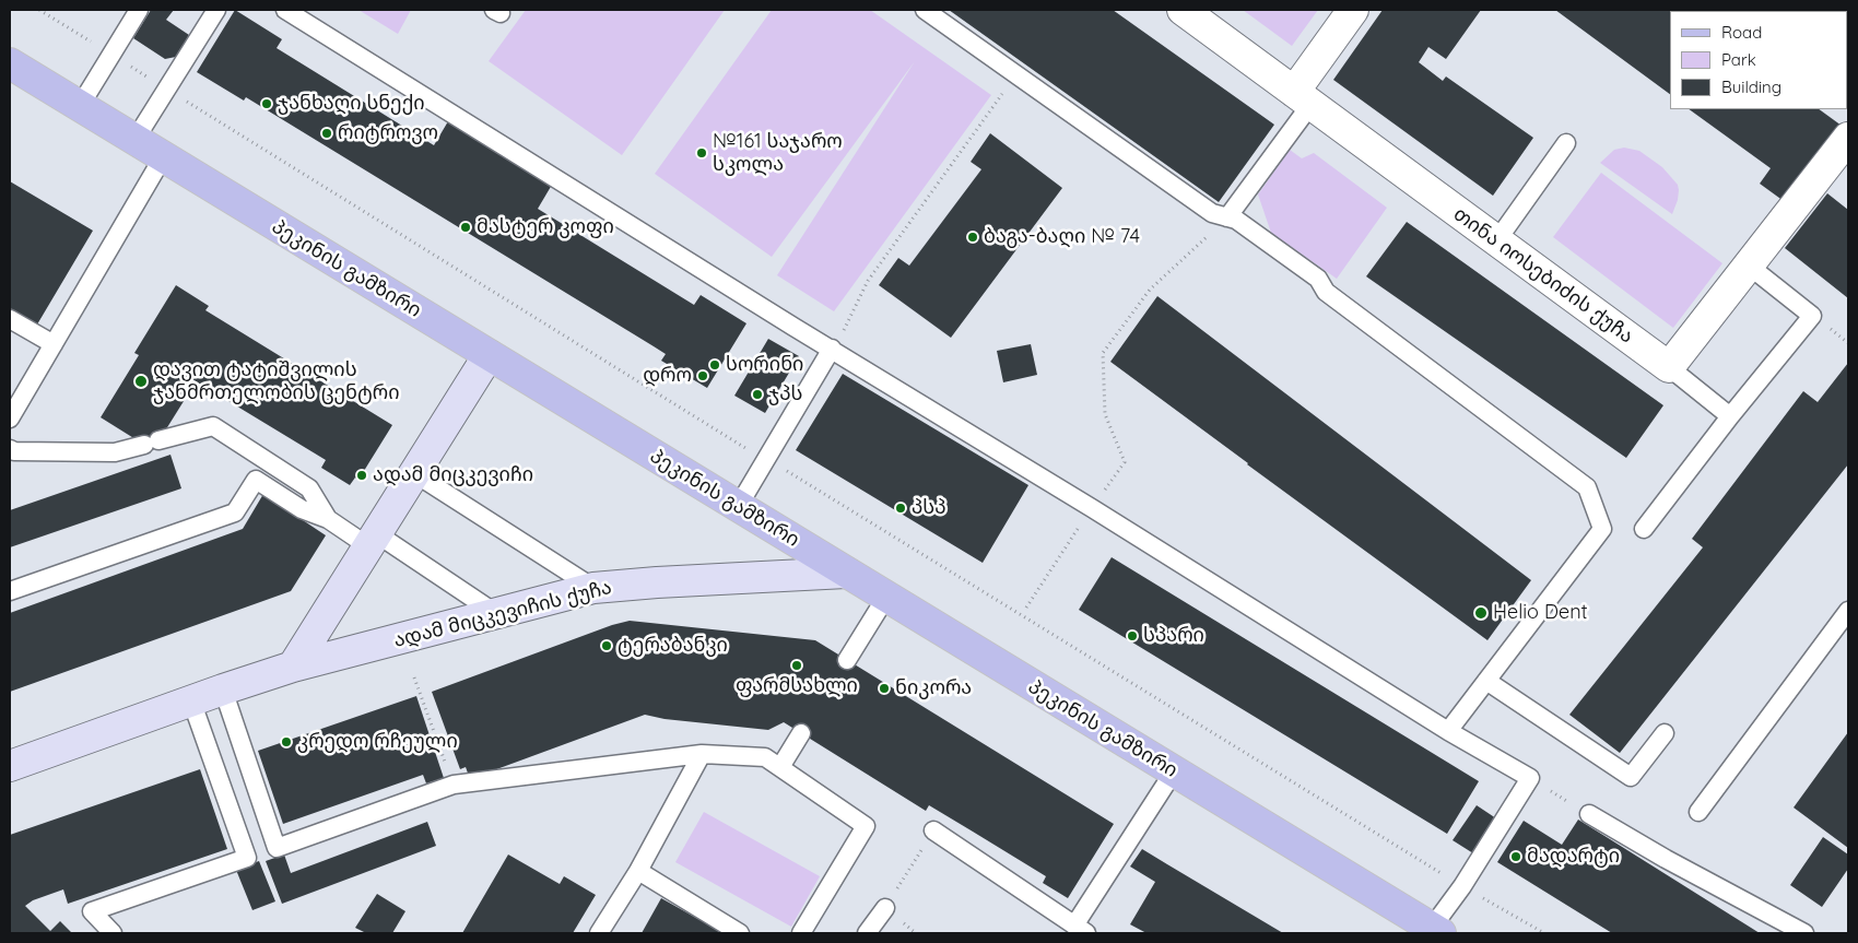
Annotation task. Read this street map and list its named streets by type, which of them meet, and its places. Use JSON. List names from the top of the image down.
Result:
{
  "streets": {
    "main road": ["პეკინის გამზირი", "ადამ მიცკევიჩის ქუჩა"],
    "street": ["თინა იოსებიძის ქუჩა"]
  },
  "crossings": [
    ["პეკინის გამზირი", "ადამ მიცკევიჩის ქუჩა"]
  ],
  "places": [
    "ჯანხაღი სნექი",
    "რიტროვო",
    "№161 საჯარო სკოლა",
    "მასტერ კოფი",
    "ბაგა-ბაღი № 74",
    "სორინი",
    "დრო",
    "დავით ტატიშვილის ჯანმრთელობის ცენტრი",
    "ჯპს",
    "ადამ მიცკევიჩი",
    "პსპ",
    "Helio Dent",
    "სპარი",
    "ტერაბანკი",
    "ფარმსახლი",
    "ნიკორა",
    "კრედო რჩეული",
    "მადარტი"
  ],
  "legend": ["Road", "Park", "Building"]
}
